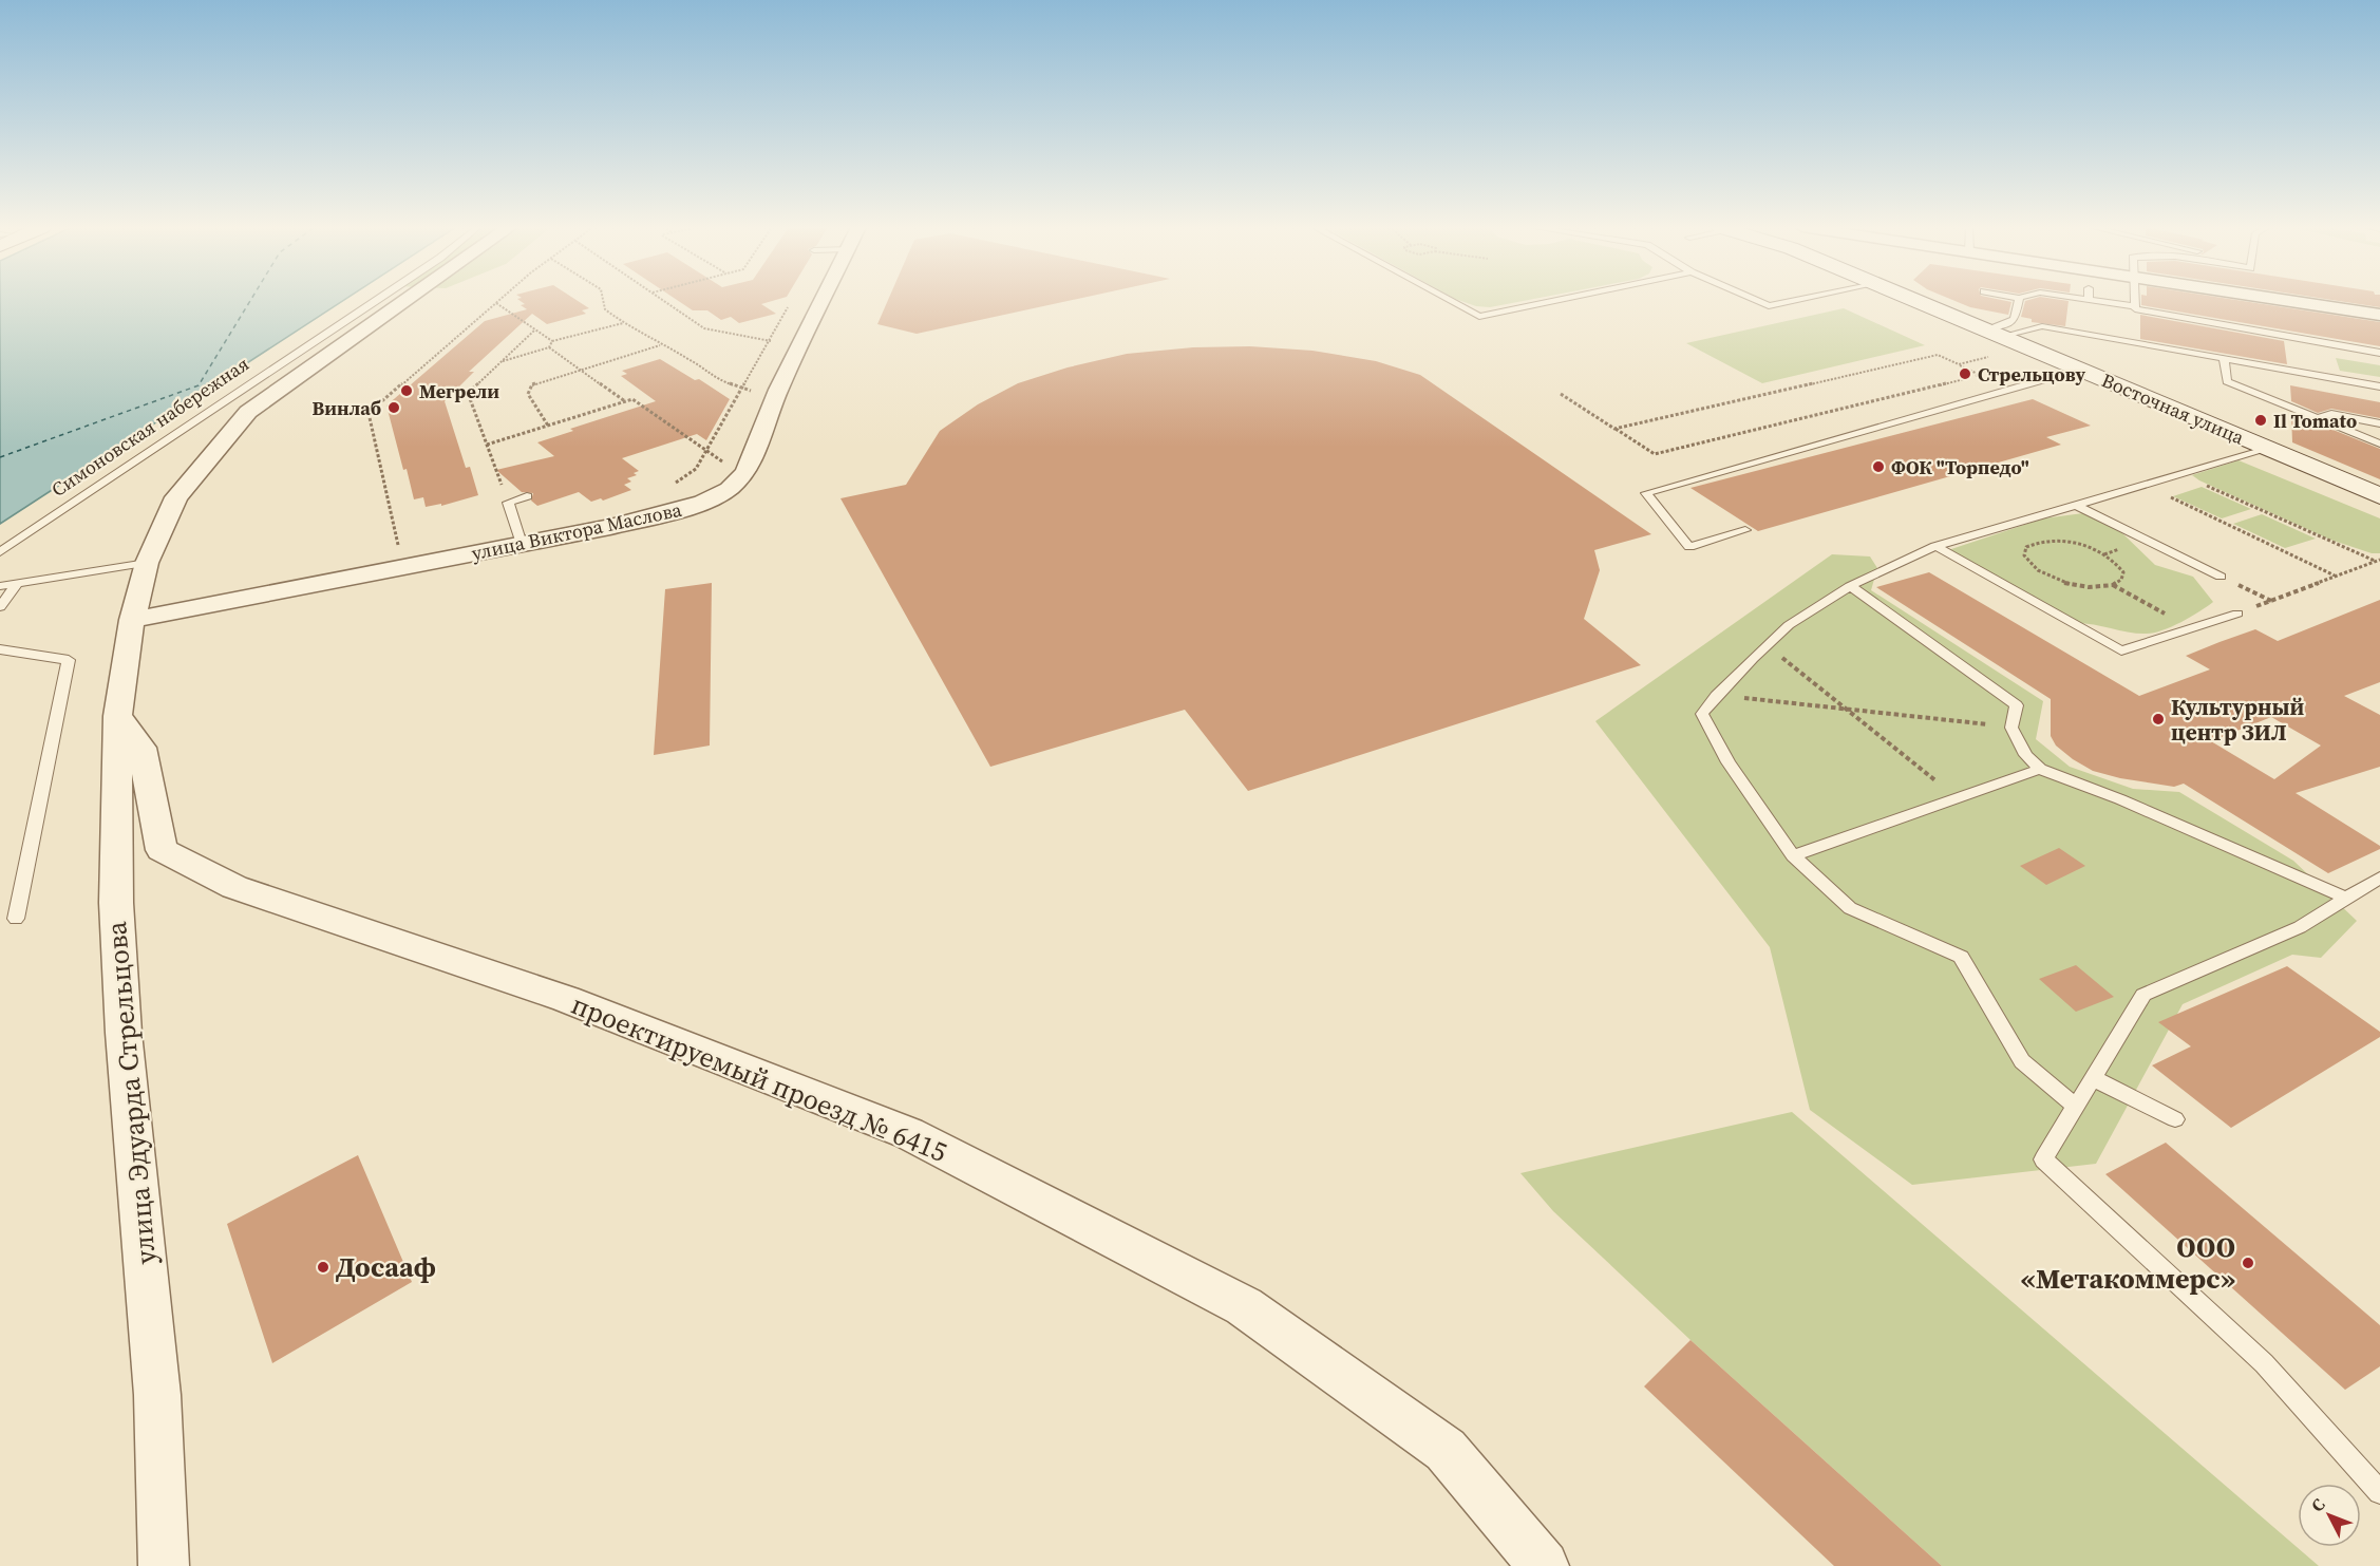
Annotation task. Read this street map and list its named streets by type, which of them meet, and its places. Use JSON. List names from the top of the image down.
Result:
{
  "streets": {
    "main road": ["Восточная улица"],
    "street": ["улица Виктора Маслова", "проектируемый проезд № 6415", "улица Эдуарда Стрельцова"],
    "lane": ["Симоновская набережная"]
  },
  "crossings": [
    ["улица Виктора Маслова", "улица Эдуарда Стрельцова"],
    ["проектируемый проезд № 6415", "улица Эдуарда Стрельцова"]
  ],
  "places": [
    "Стрельцову",
    "Мегрели",
    "Винлаб",
    "Il Tomato",
    "ФОК \"Торпедо\"",
    "Культурный центр ЗИЛ",
    "ООО «Метакоммерс»",
    "Досааф"
  ],
  "north": "top left"
}
